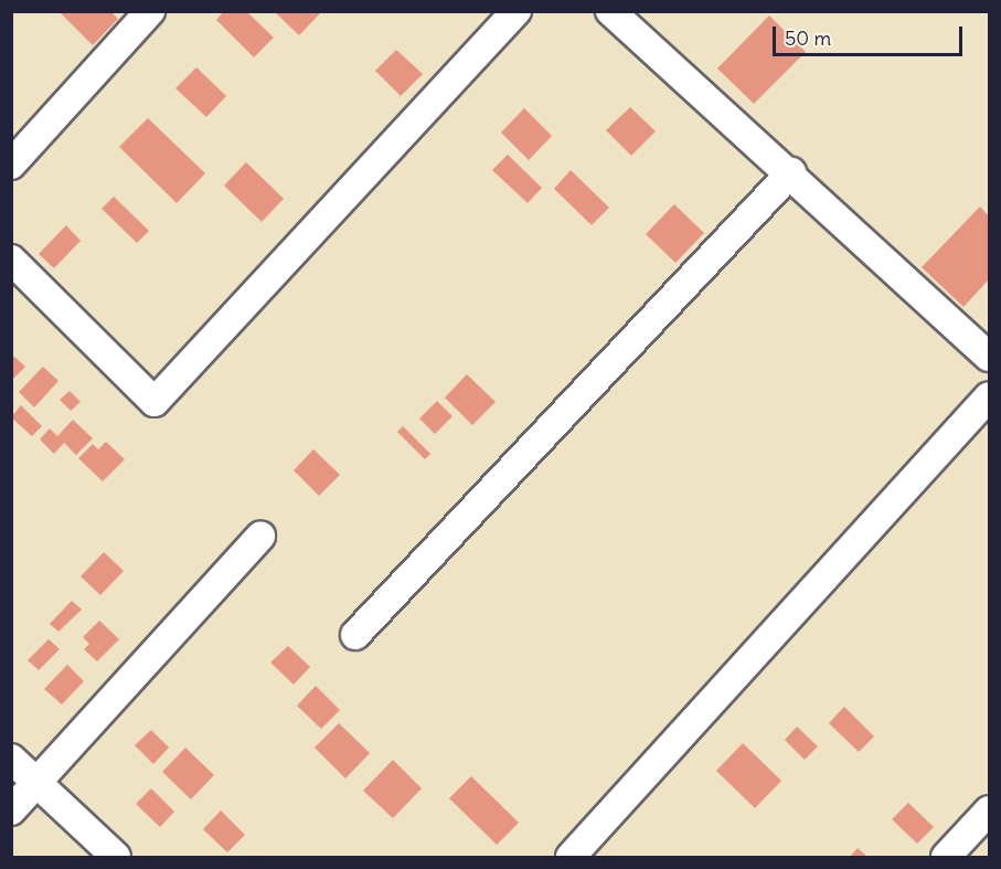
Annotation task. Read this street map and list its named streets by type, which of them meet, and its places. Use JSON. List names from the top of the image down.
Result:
{
  "scale_bar": "50 m"
}
